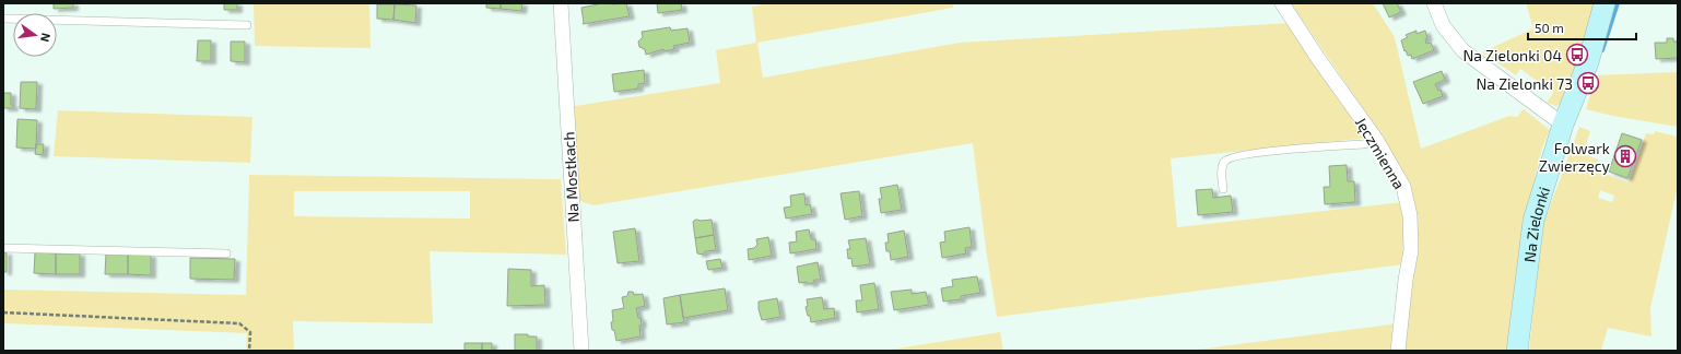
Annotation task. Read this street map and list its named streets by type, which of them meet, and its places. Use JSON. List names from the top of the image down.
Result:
{
  "streets": {
    "street": ["Jęczmienna", "Na Mostkach", "Na Zielonki"]
  },
  "places": {
    "bus stop": ["Na Zielonki 04", "Na Zielonki 73"],
    "building": ["Folwark Zwierzęcy"]
  },
  "scale_bar": "50 m",
  "north": "right"
}
